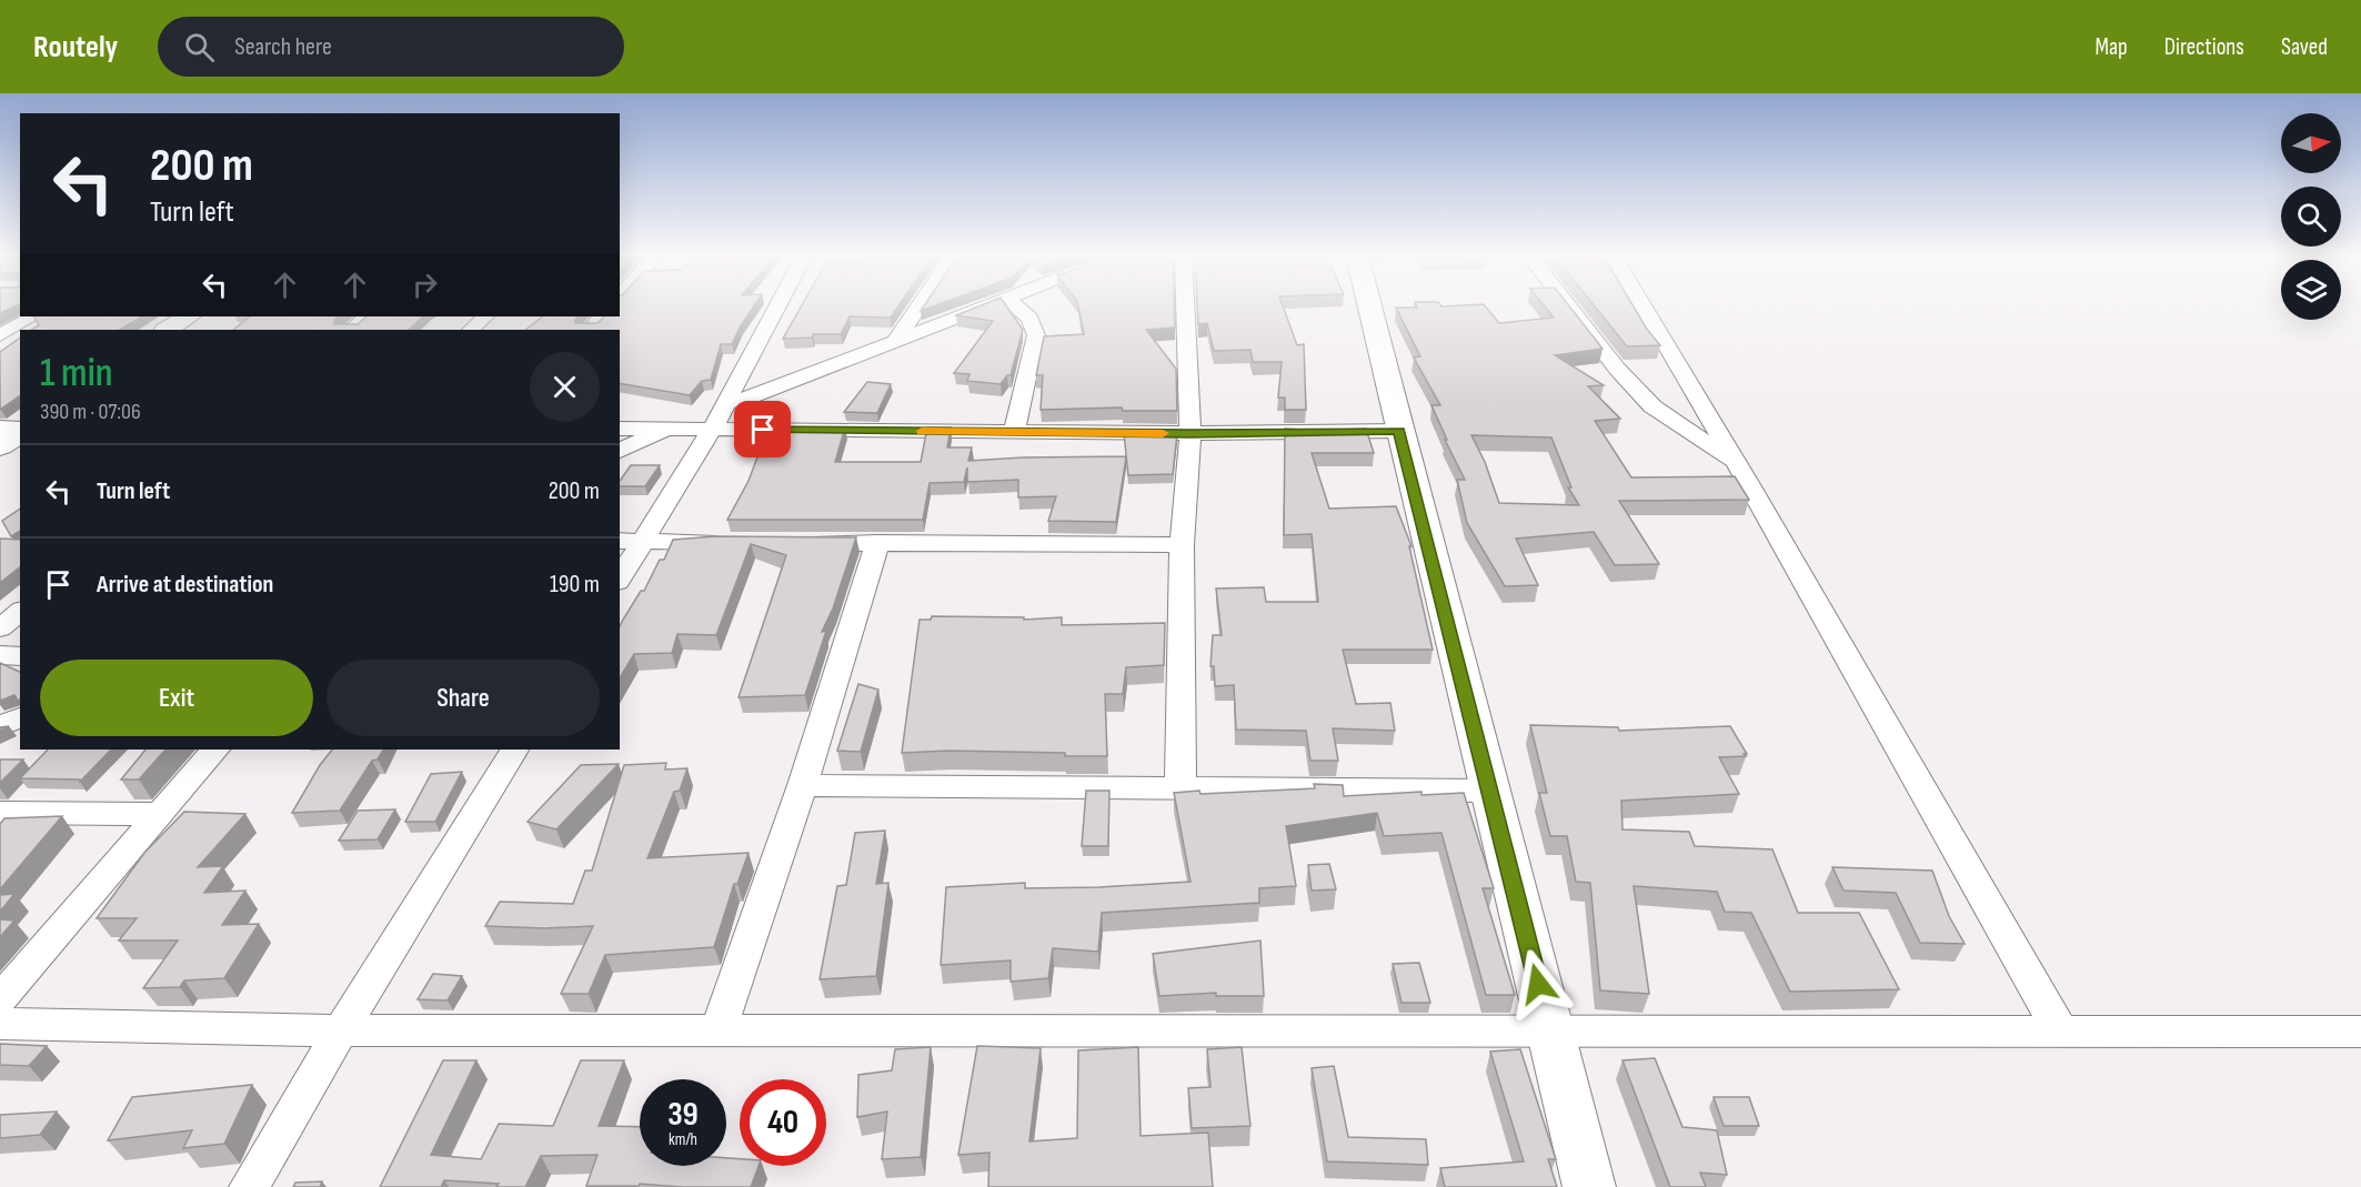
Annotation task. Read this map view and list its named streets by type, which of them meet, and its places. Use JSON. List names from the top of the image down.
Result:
{
  "north": "right",
  "page": {
    "header": "Routely",
    "search": "Search here",
    "nav": ["Map", "Directions", "Saved"],
    "turn": ["200 m", "Turn left"],
    "heading": ["1 min", "390 m · 07:06"],
    "list": [
      {
        "name": "Turn left",
        "value": "200 m"
      },
      {
        "name": "Arrive at destination",
        "value": "190 m"
      }
    ],
    "buttons": ["Exit", "Share"],
    "speed": "39 km/h",
    "limit": "40"
  }
}
